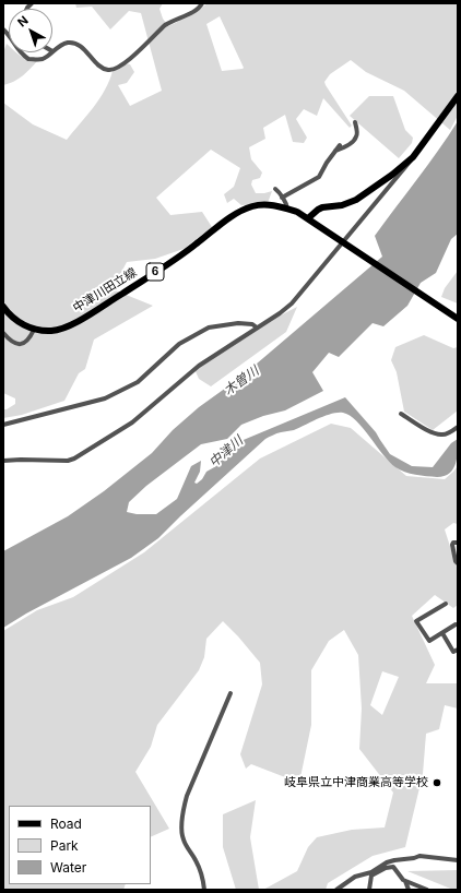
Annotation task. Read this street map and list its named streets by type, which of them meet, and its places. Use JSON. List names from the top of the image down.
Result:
{
  "streets": {
    "main road": ["6", "中津川田立線"]
  },
  "water": ["木曽川", "中津川"],
  "places": ["岐阜県立中津商業高等学校"],
  "legend": ["Road", "Park", "Water"],
  "north": "top left"
}
